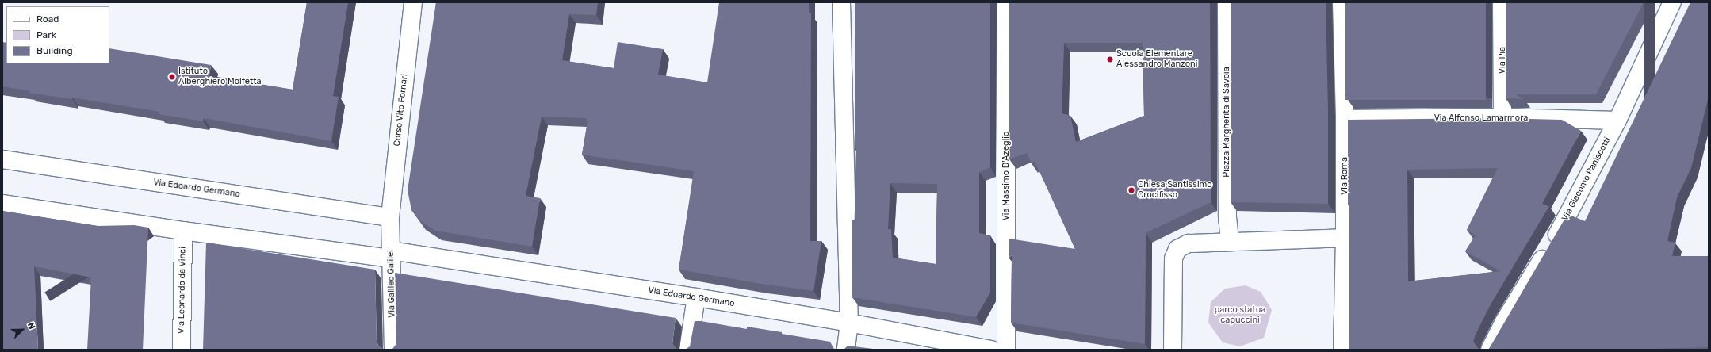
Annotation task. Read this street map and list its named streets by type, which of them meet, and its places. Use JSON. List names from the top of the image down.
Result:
{
  "streets": {
    "street": [
      "Via Pia",
      "Corso Vito Fornari",
      "Via Alfonso Lamarmora",
      "Piazza Margherita di Savoia",
      "Via Massimo D'Azeglio",
      "Via Roma",
      "Via Giacomo Paniscotti",
      "Via Edoardo Germano",
      "Via Galileo Galilei",
      "Via Leonardo da Vinci"
    ]
  },
  "crossings": [
    ["Via Pia", "Via Alfonso Lamarmora"],
    ["Corso Vito Fornari", "Via Edoardo Germano"],
    ["Corso Vito Fornari", "Via Galileo Galilei"],
    ["Via Alfonso Lamarmora", "Via Roma"],
    ["Via Alfonso Lamarmora", "Via Giacomo Paniscotti"],
    ["Via Edoardo Germano", "Via Galileo Galilei"],
    ["Via Edoardo Germano", "Via Leonardo da Vinci"]
  ],
  "parks": ["parco statua capuccini"],
  "places": ["Scuola Elementare Alessandro Manzoni", "Istituto Alberghiero Molfetta", "Chiesa Santissimo Crocifisso"],
  "legend": ["Road", "Park", "Building"],
  "north": "top right"
}
